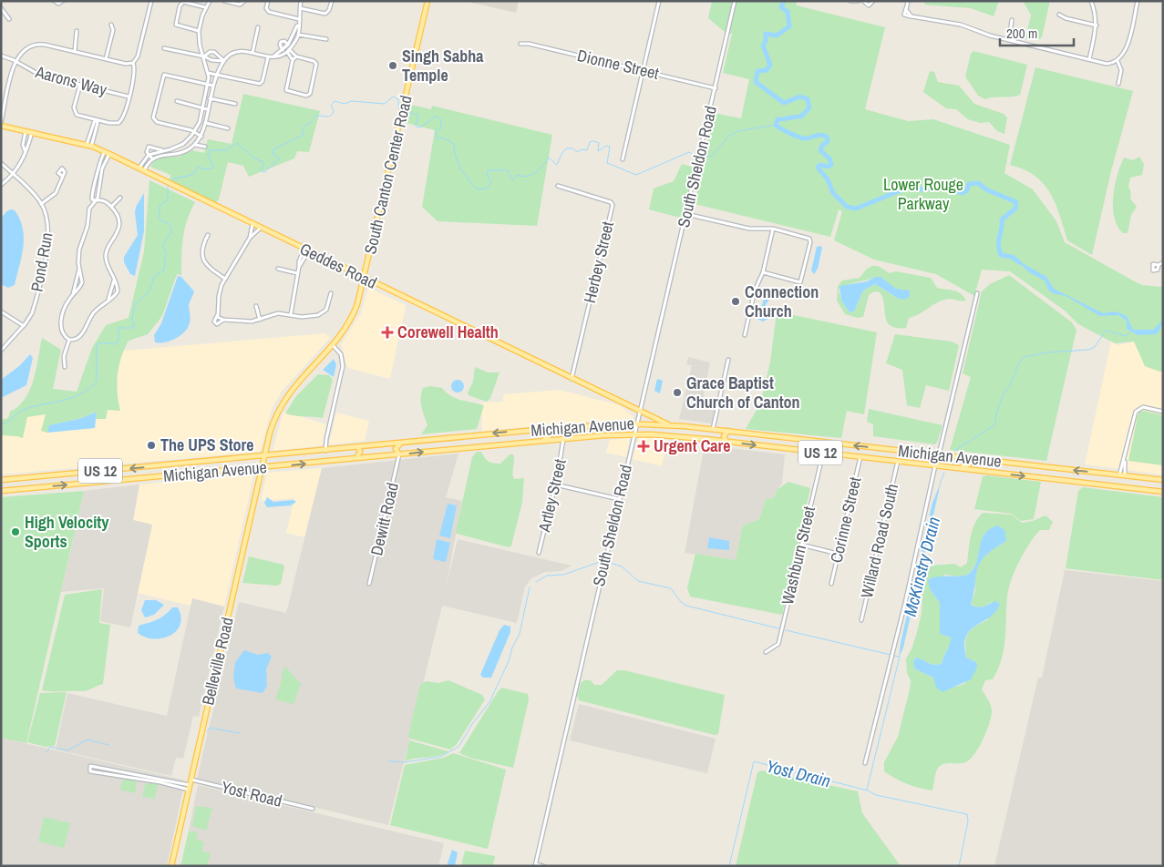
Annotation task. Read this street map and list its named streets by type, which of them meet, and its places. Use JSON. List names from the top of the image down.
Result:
{
  "streets": {
    "main road": [
      "South Canton Center Road",
      "Geddes Road",
      "Michigan Avenue",
      "US 12",
      "Belleville Road"
    ],
    "street": [
      "Dionne Street",
      "Aarons Way",
      "South Sheldon Road",
      "Pond Run",
      "Herbey Street",
      "Artley Street",
      "Dewitt Road",
      "Corinne Street",
      "Willard Road South",
      "Washburn Street",
      "Yost Road"
    ]
  },
  "crossings": [
    ["Dionne Street", "South Sheldon Road"],
    ["South Sheldon Road", "Geddes Road"],
    ["South Sheldon Road", "Michigan Avenue"],
    ["South Canton Center Road", "Geddes Road"],
    ["South Canton Center Road", "Michigan Avenue"],
    ["South Canton Center Road", "Belleville Road"],
    ["Herbey Street", "Geddes Road"],
    ["Geddes Road", "Michigan Avenue"],
    ["Michigan Avenue", "Artley Street"],
    ["Michigan Avenue", "Dewitt Road"],
    ["Michigan Avenue", "Corinne Street"],
    ["Michigan Avenue", "Willard Road South"],
    ["Michigan Avenue", "Washburn Street"],
    ["Michigan Avenue", "Belleville Road"],
    ["Belleville Road", "Yost Road"]
  ],
  "water": ["McKinstry Drain", "Yost Drain"],
  "parks": ["Lower Rouge Parkway"],
  "places": {
    "other": [
      "Singh Sabha Temple",
      "Connection Church",
      "Grace Baptist Church of Canton",
      "The UPS Store",
      "High Velocity Sports"
    ],
    "health": ["Corewell Health", "Urgent Care"]
  },
  "scale_bar": "200 m"
}
